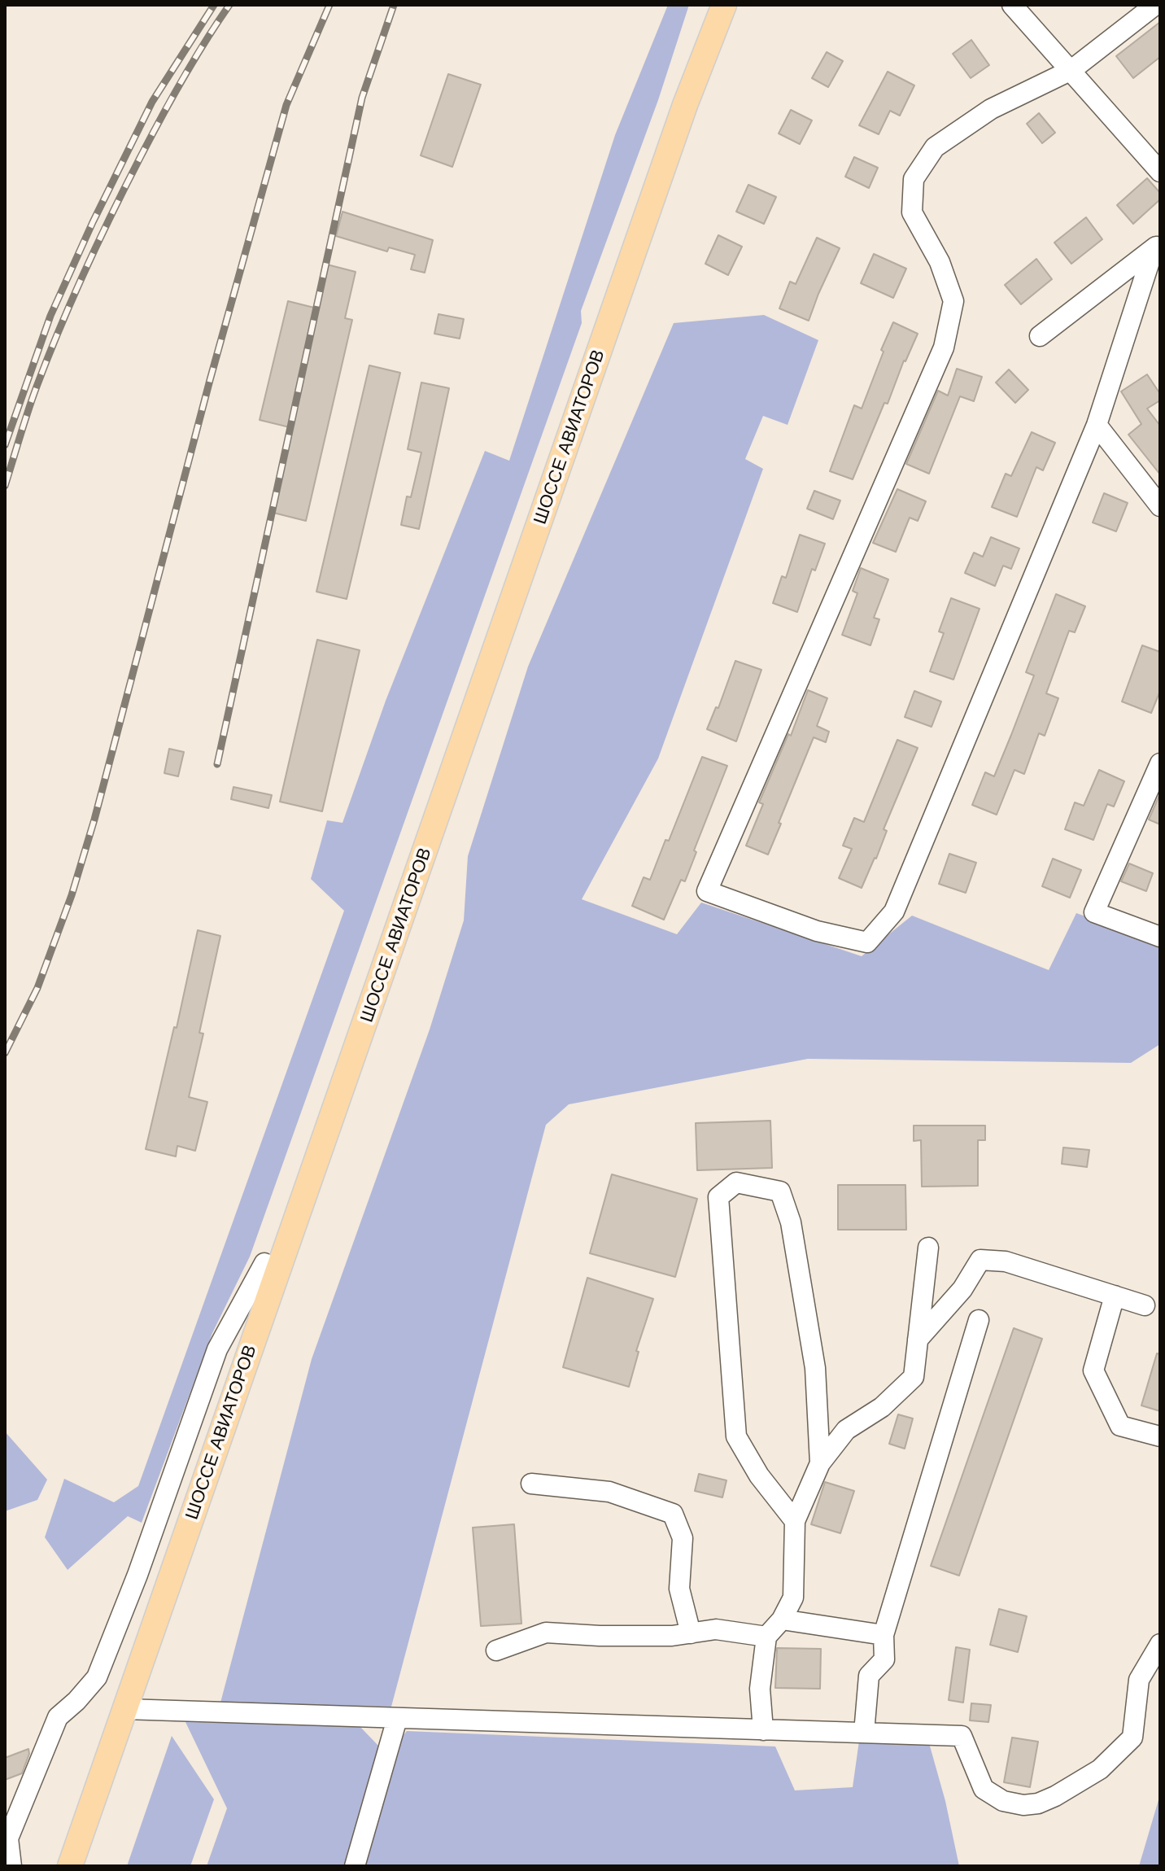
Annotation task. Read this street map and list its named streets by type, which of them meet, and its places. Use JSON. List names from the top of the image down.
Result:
{
  "streets": {
    "main road": ["ШОССЕ АВИАТОРОВ"]
  }
}
